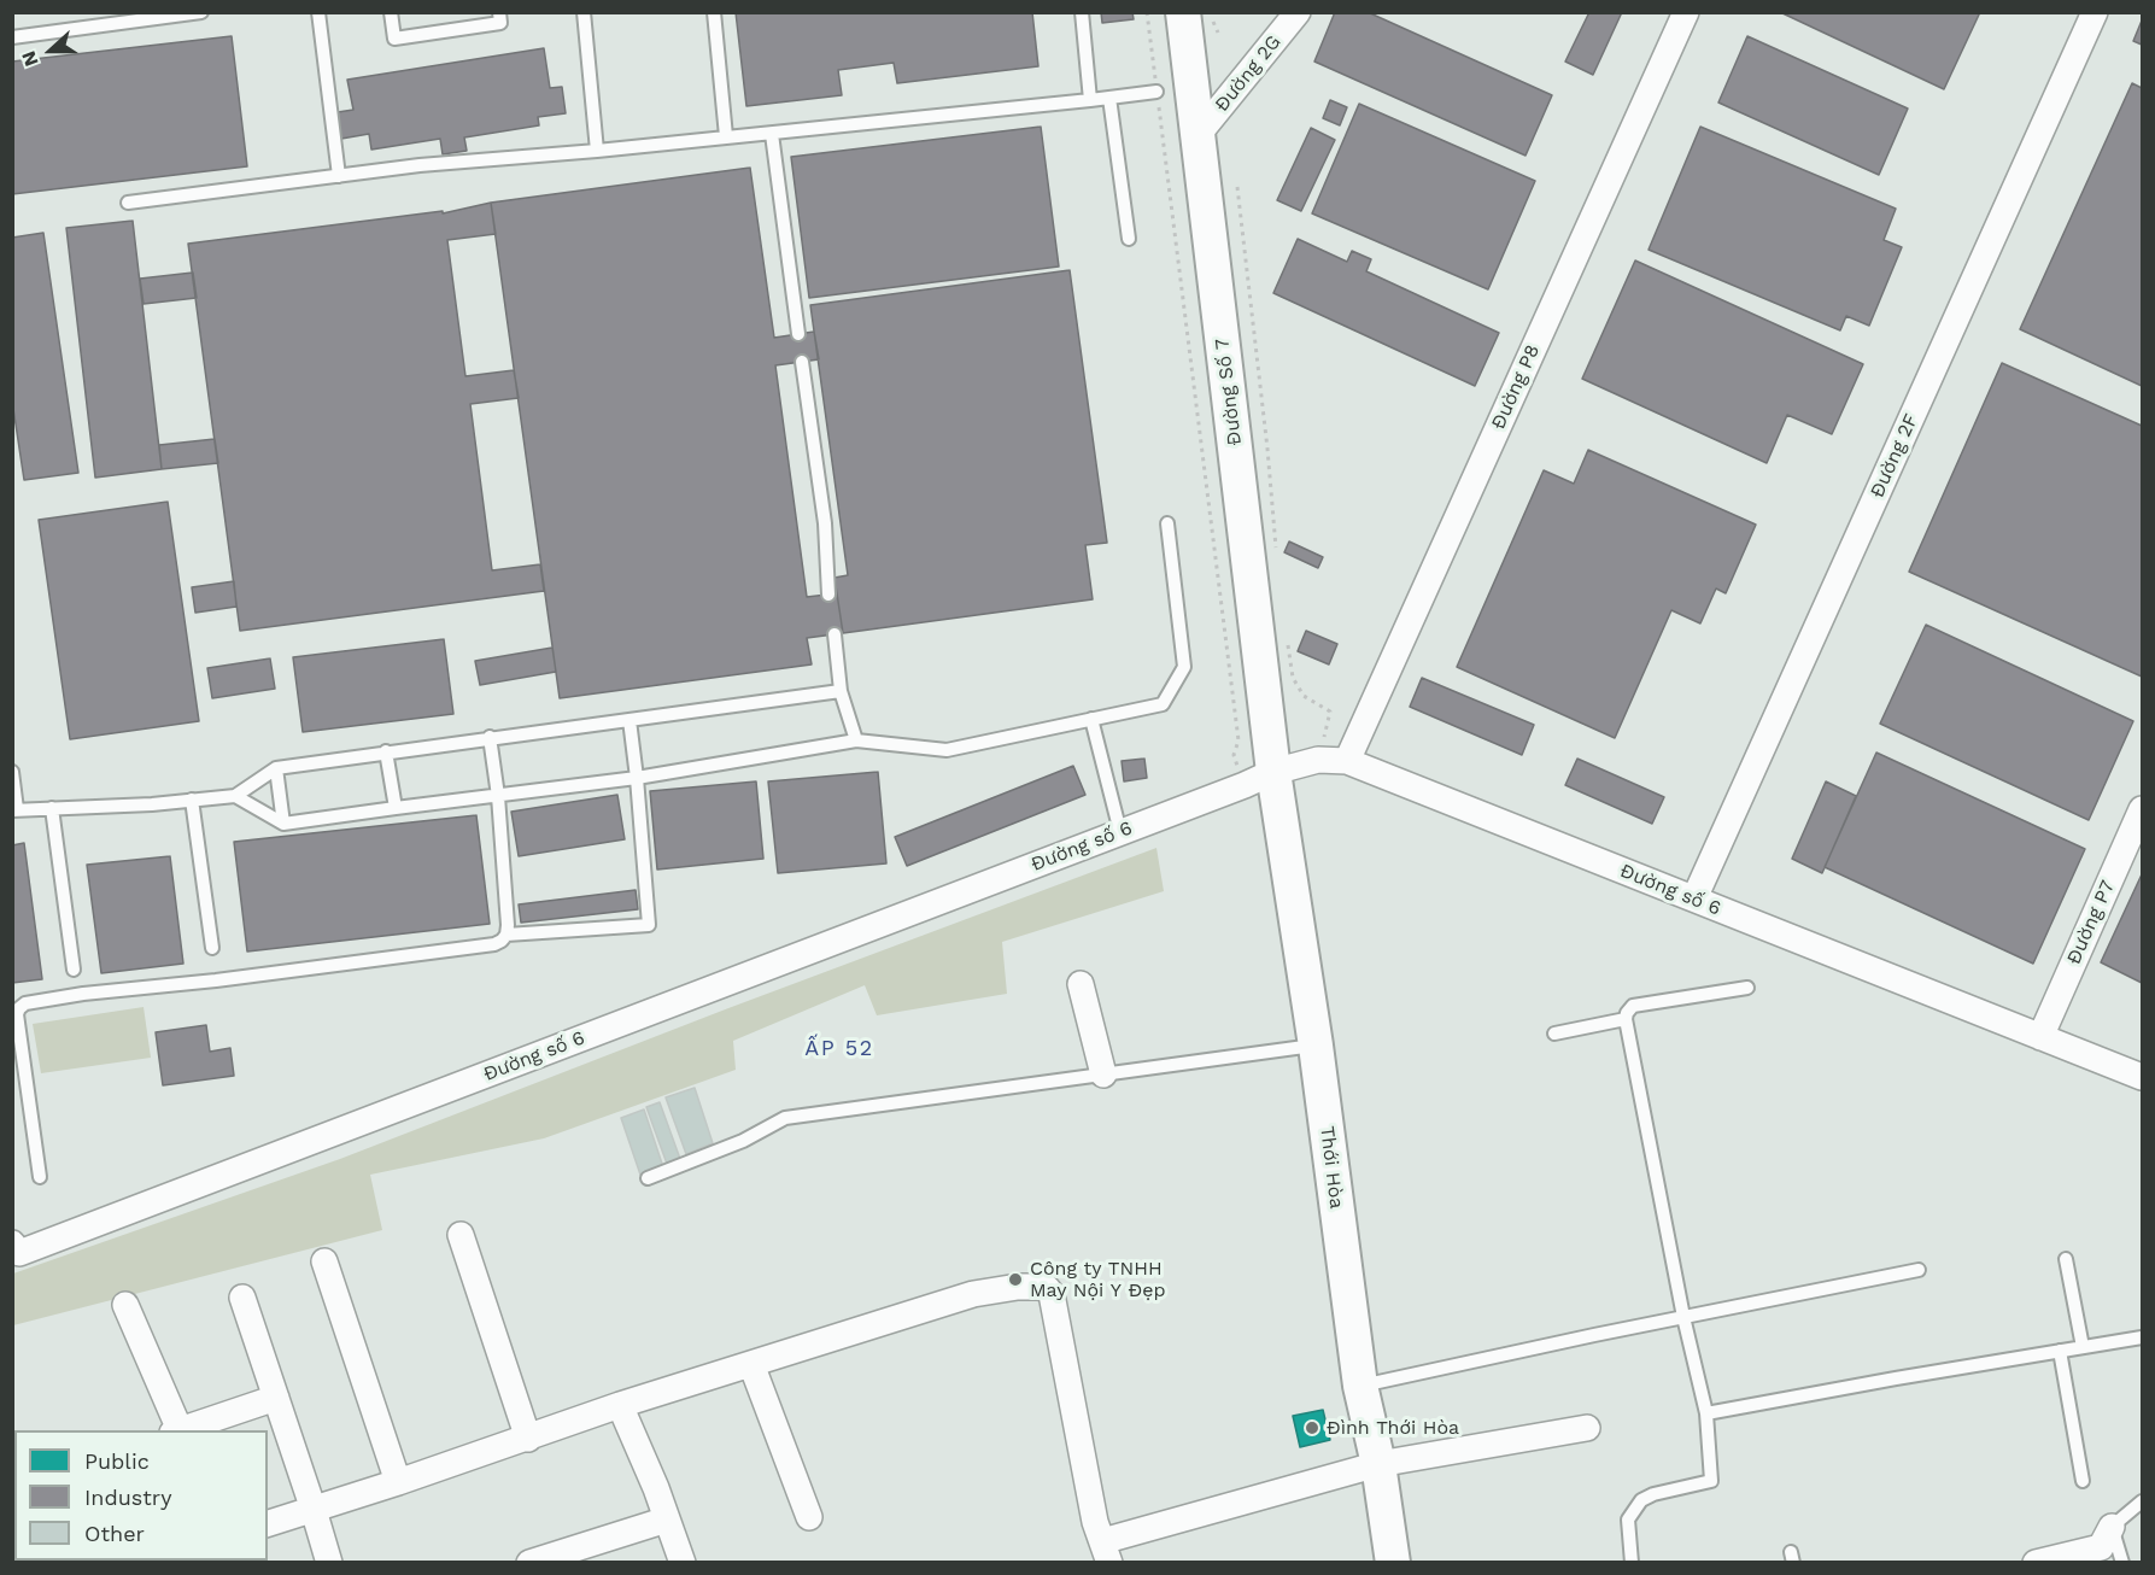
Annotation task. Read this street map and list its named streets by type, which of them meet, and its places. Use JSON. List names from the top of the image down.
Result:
{
  "streets": {
    "street": [
      "Đường 2G",
      "Đường P8",
      "Đường Số 7",
      "Đường 2F",
      "Đường số 6",
      "Đường P7",
      "Thới Hòa"
    ]
  },
  "crossings": [
    ["Đường 2G", "Đường Số 7"],
    ["Đường P8", "Đường số 6"],
    ["Đường Số 7", "Đường số 6"],
    ["Đường Số 7", "Thới Hòa"],
    ["Đường 2F", "Đường số 6"],
    ["Đường số 6", "Đường P7"],
    ["Đường số 6", "Thới Hòa"]
  ],
  "districts": ["ẤP 52"],
  "places": ["Công ty TNHH May Nội Y Đẹp", "Đình Thới Hòa"],
  "legend": ["Public", "Industry", "Other"],
  "north": "left"
}
